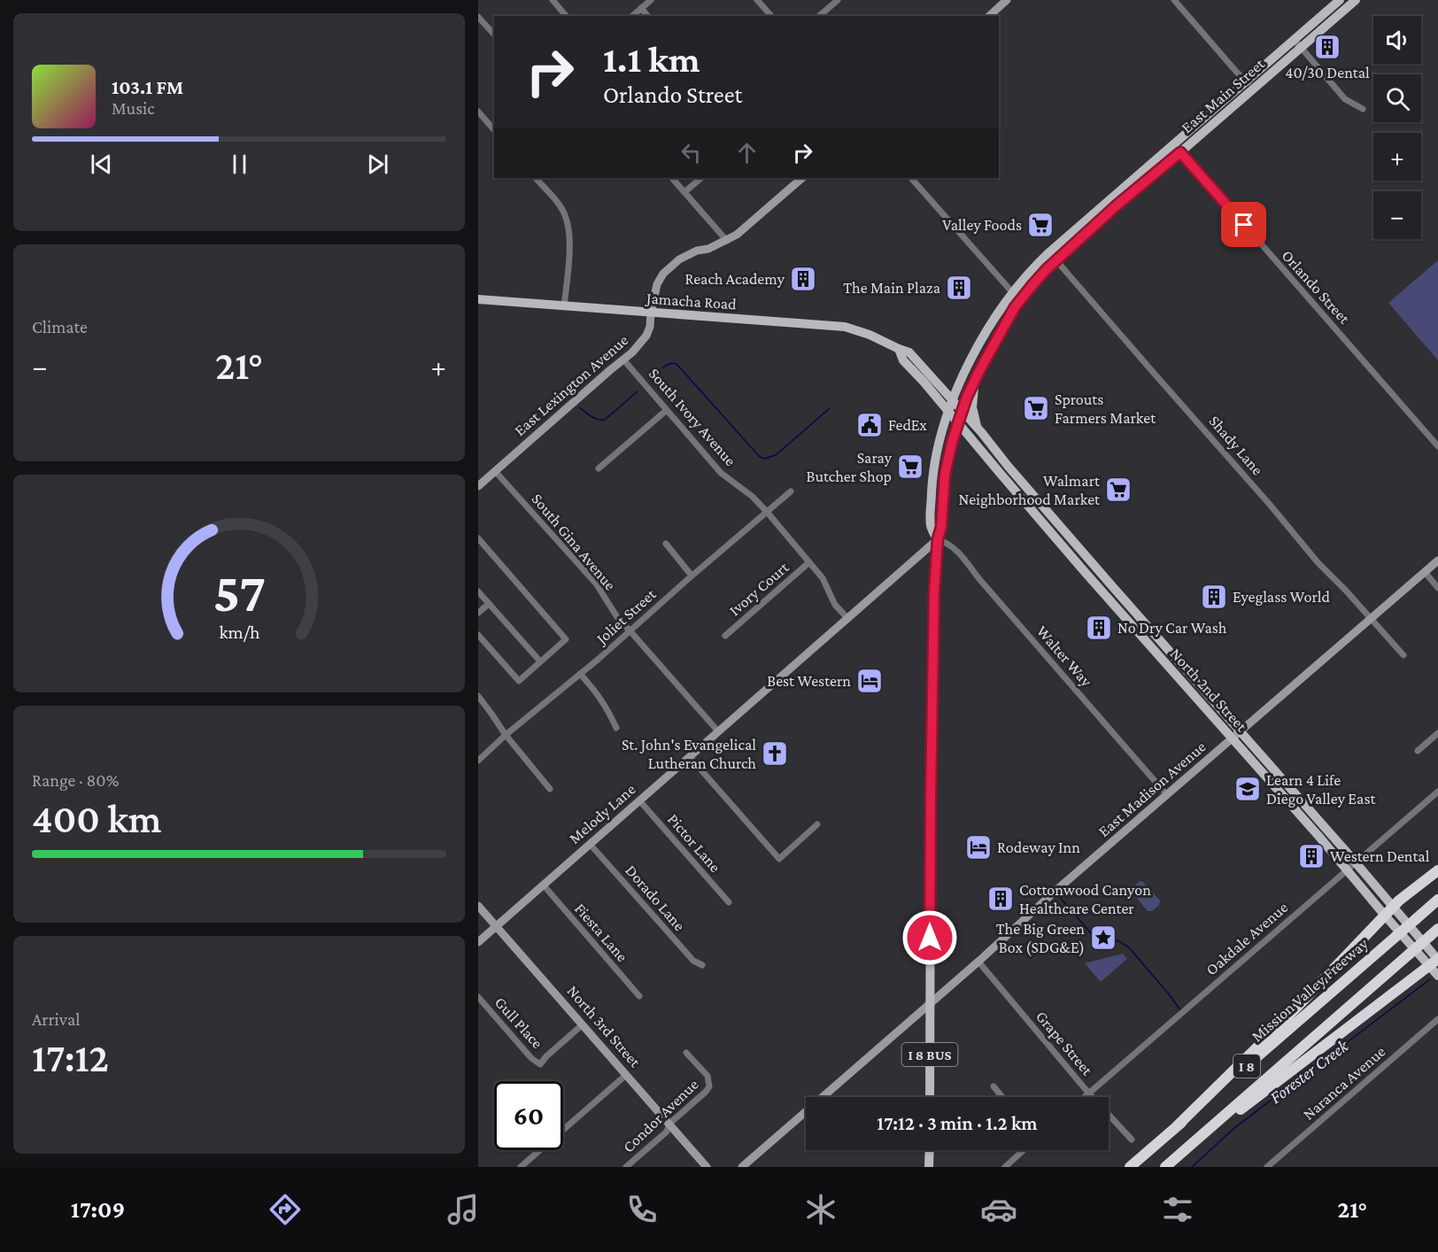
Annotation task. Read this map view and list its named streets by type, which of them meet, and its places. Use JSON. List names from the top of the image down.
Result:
{
  "streets": {
    "highway": ["Mission Valley Freeway", "I 8"],
    "main road": [
      "East Main Street",
      "Jamacha Road",
      "North 2nd Street",
      "I 8 BUS"
    ],
    "street": [
      "Orlando Street",
      "East Lexington Avenue",
      "South Ivory Avenue",
      "Shady Lane",
      "South Gina Avenue",
      "Ivory Court",
      "Joliet Street",
      "Walter Way",
      "East Madison Avenue",
      "Melody Lane",
      "Pictor Lane",
      "Dorado Lane",
      "Fiesta Lane",
      "Oakdale Avenue",
      "Gull Place",
      "North 3rd Street",
      "Grape Street",
      "Naranca Avenue",
      "Condor Avenue"
    ]
  },
  "crossings": [
    ["East Main Street", "Orlando Street"],
    ["East Main Street", "Jamacha Road"],
    ["East Main Street", "Shady Lane"],
    ["East Main Street", "Walter Way"],
    ["East Main Street", "North 2nd Street"],
    ["East Main Street", "East Madison Avenue"],
    ["East Main Street", "Melody Lane"],
    ["Jamacha Road", "East Lexington Avenue"],
    ["Jamacha Road", "North 2nd Street"],
    ["East Lexington Avenue", "South Ivory Avenue"],
    ["East Lexington Avenue", "South Gina Avenue"],
    ["South Ivory Avenue", "Ivory Court"],
    ["South Ivory Avenue", "Joliet Street"],
    ["South Ivory Avenue", "Melody Lane"],
    ["Shady Lane", "East Madison Avenue"],
    ["South Gina Avenue", "Joliet Street"],
    ["South Gina Avenue", "Melody Lane"],
    ["Walter Way", "East Madison Avenue"],
    ["Walter Way", "Melody Lane"],
    ["North 2nd Street", "East Madison Avenue"],
    ["North 2nd Street", "Oakdale Avenue"],
    ["East Madison Avenue", "Grape Street"],
    ["Melody Lane", "Pictor Lane"],
    ["Melody Lane", "Dorado Lane"],
    ["Melody Lane", "Fiesta Lane"],
    ["Melody Lane", "North 3rd Street"],
    ["Oakdale Avenue", "Grape Street"],
    ["Gull Place", "North 3rd Street"],
    ["North 3rd Street", "Condor Avenue"]
  ],
  "water": ["Forester Creek"],
  "places": {
    "building": [
      "40/30 Dental",
      "Reach Academy",
      "The Main Plaza",
      "Eyeglass World",
      "No Dry Car Wash",
      "Western Dental",
      "Cottonwood Canyon Healthcare Center"
    ],
    "supermarket": [
      "Valley Foods",
      "Sprouts Farmers Market",
      "Saray Butcher Shop",
      "Walmart Neighborhood Market"
    ],
    "public building": ["FedEx"],
    "hotel": ["Best Western", "Rodeway Inn"],
    "church": ["St. John's Evangelical Lutheran Church"],
    "school or university": ["Learn 4 Life Diego Valley East"],
    "place": ["The Big Green Box (SDG&E)"]
  },
  "page": {
    "map_buttons": ["+", "−"],
    "turn": ["1.1 km", "Orlando Street"],
    "song": ["103.1 FM", "Music"],
    "tile": [
      "Climate",
      ["Range · 80%", "400 km"],
      ["Arrival", "17:12"]
    ],
    "heat": ["−", "21°", "+"],
    "limit": "60",
    "trip": "17:12 · 3 min · 1.2 km",
    "tabs": ["17:09", "21°"],
    "gauge": ["57", "km/h"]
  }
}
